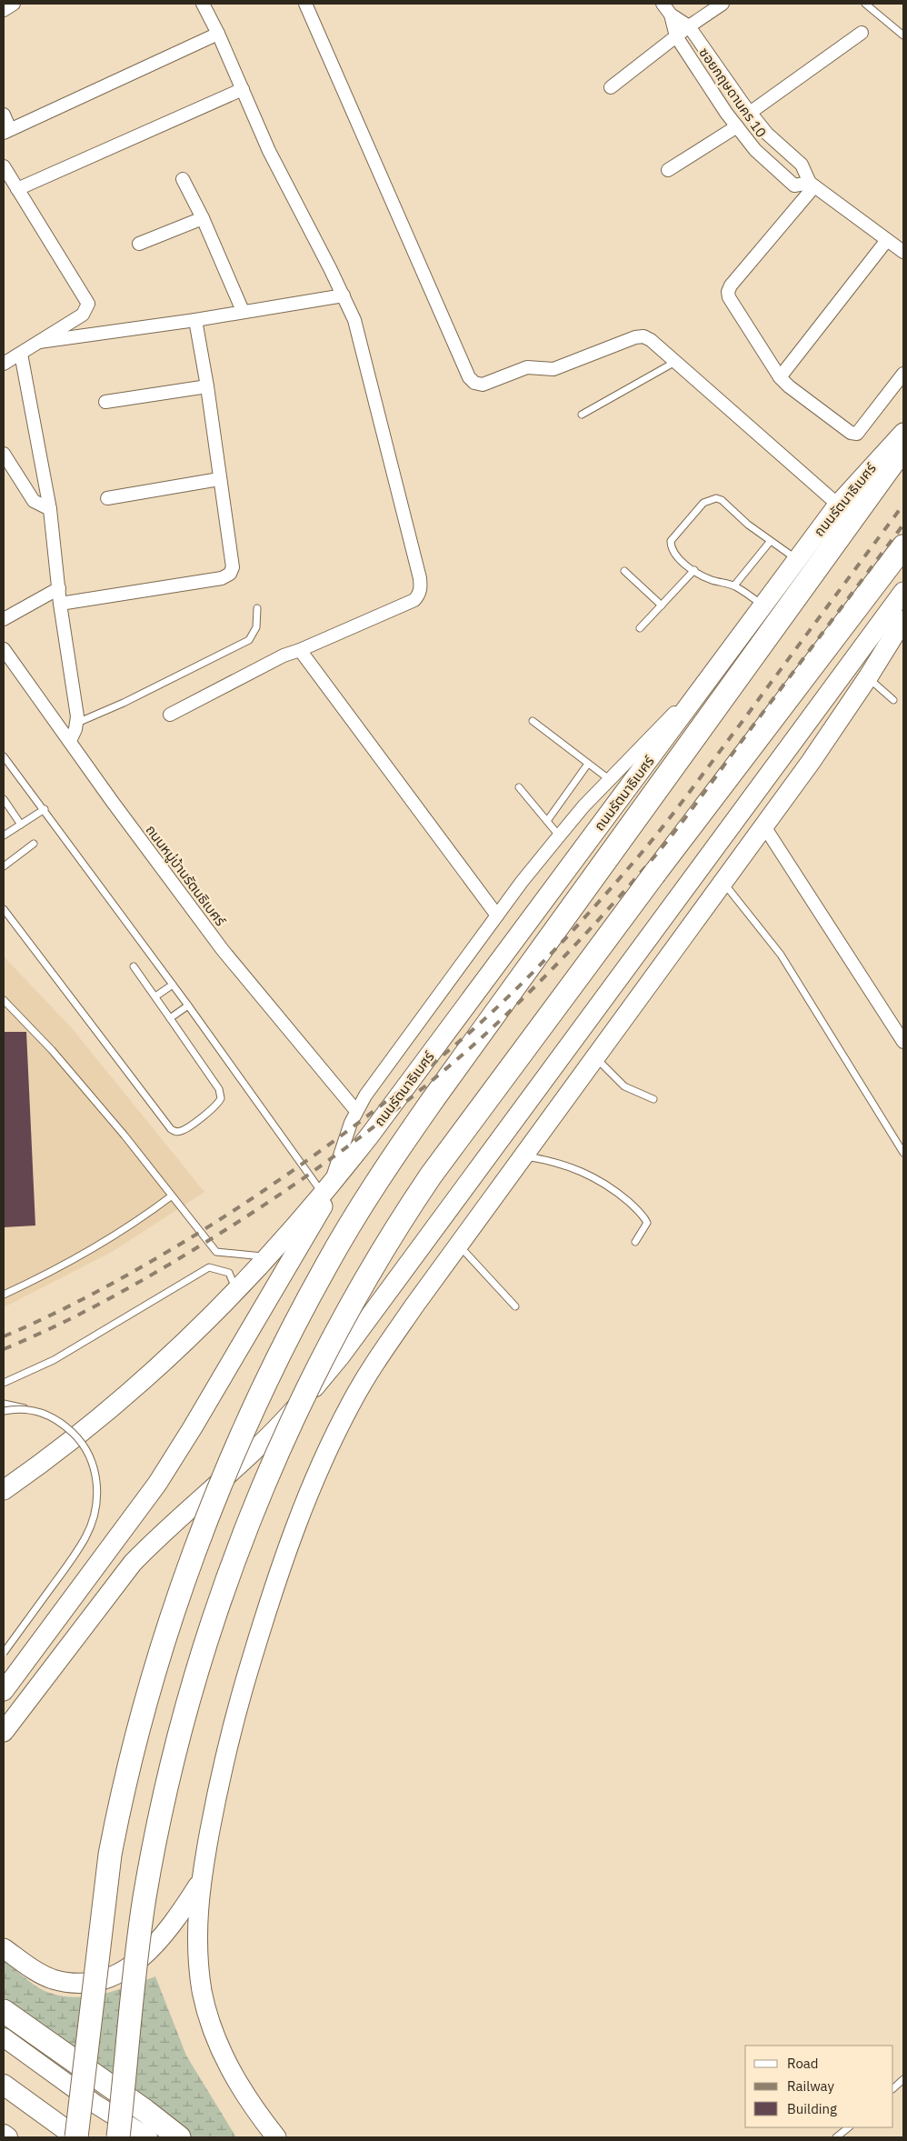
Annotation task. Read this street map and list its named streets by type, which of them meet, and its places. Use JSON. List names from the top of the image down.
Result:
{
  "streets": {
    "main road": ["ถนนรัตนาธิเบศร์"],
    "street": ["ซอยกฤษดานคร 10", "ถนนหมู่บ้านรัตนธิเบศร์"]
  },
  "legend": ["Road", "Railway", "Building"]
}
